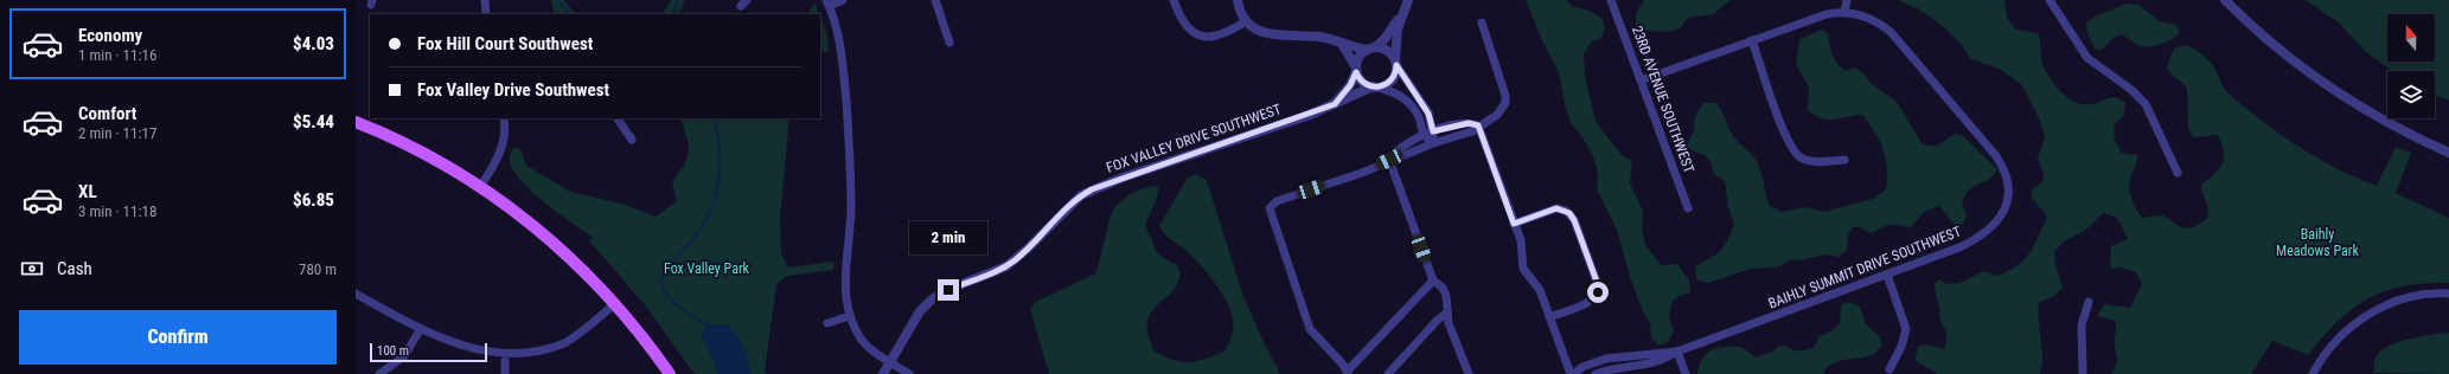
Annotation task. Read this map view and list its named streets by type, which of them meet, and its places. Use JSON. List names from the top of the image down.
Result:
{
  "streets": {
    "street": ["23RD AVENUE SOUTHWEST", "FOX VALLEY DRIVE SOUTHWEST", "BAIHLY SUMMIT DRIVE SOUTHWEST"]
  },
  "parks": ["Baihly Meadows Park", "Fox Valley Park"],
  "scale_bar": "100 m",
  "north": "top",
  "page": {
    "list": [
      {
        "name": "Economy",
        "note": "1 min · 11:16",
        "value": "$4.03"
      },
      {
        "name": "Comfort",
        "note": "2 min · 11:17",
        "value": "$5.44"
      },
      {
        "name": "XL",
        "note": "3 min · 11:18",
        "value": "$6.85"
      }
    ],
    "banner": ["Fox Hill Court Southwest", "Fox Valley Drive Southwest"],
    "bubble": "2 min",
    "pay": ["Cash", "780 m"],
    "buttons": "Confirm",
    "scale": "100 m"
  }
}
